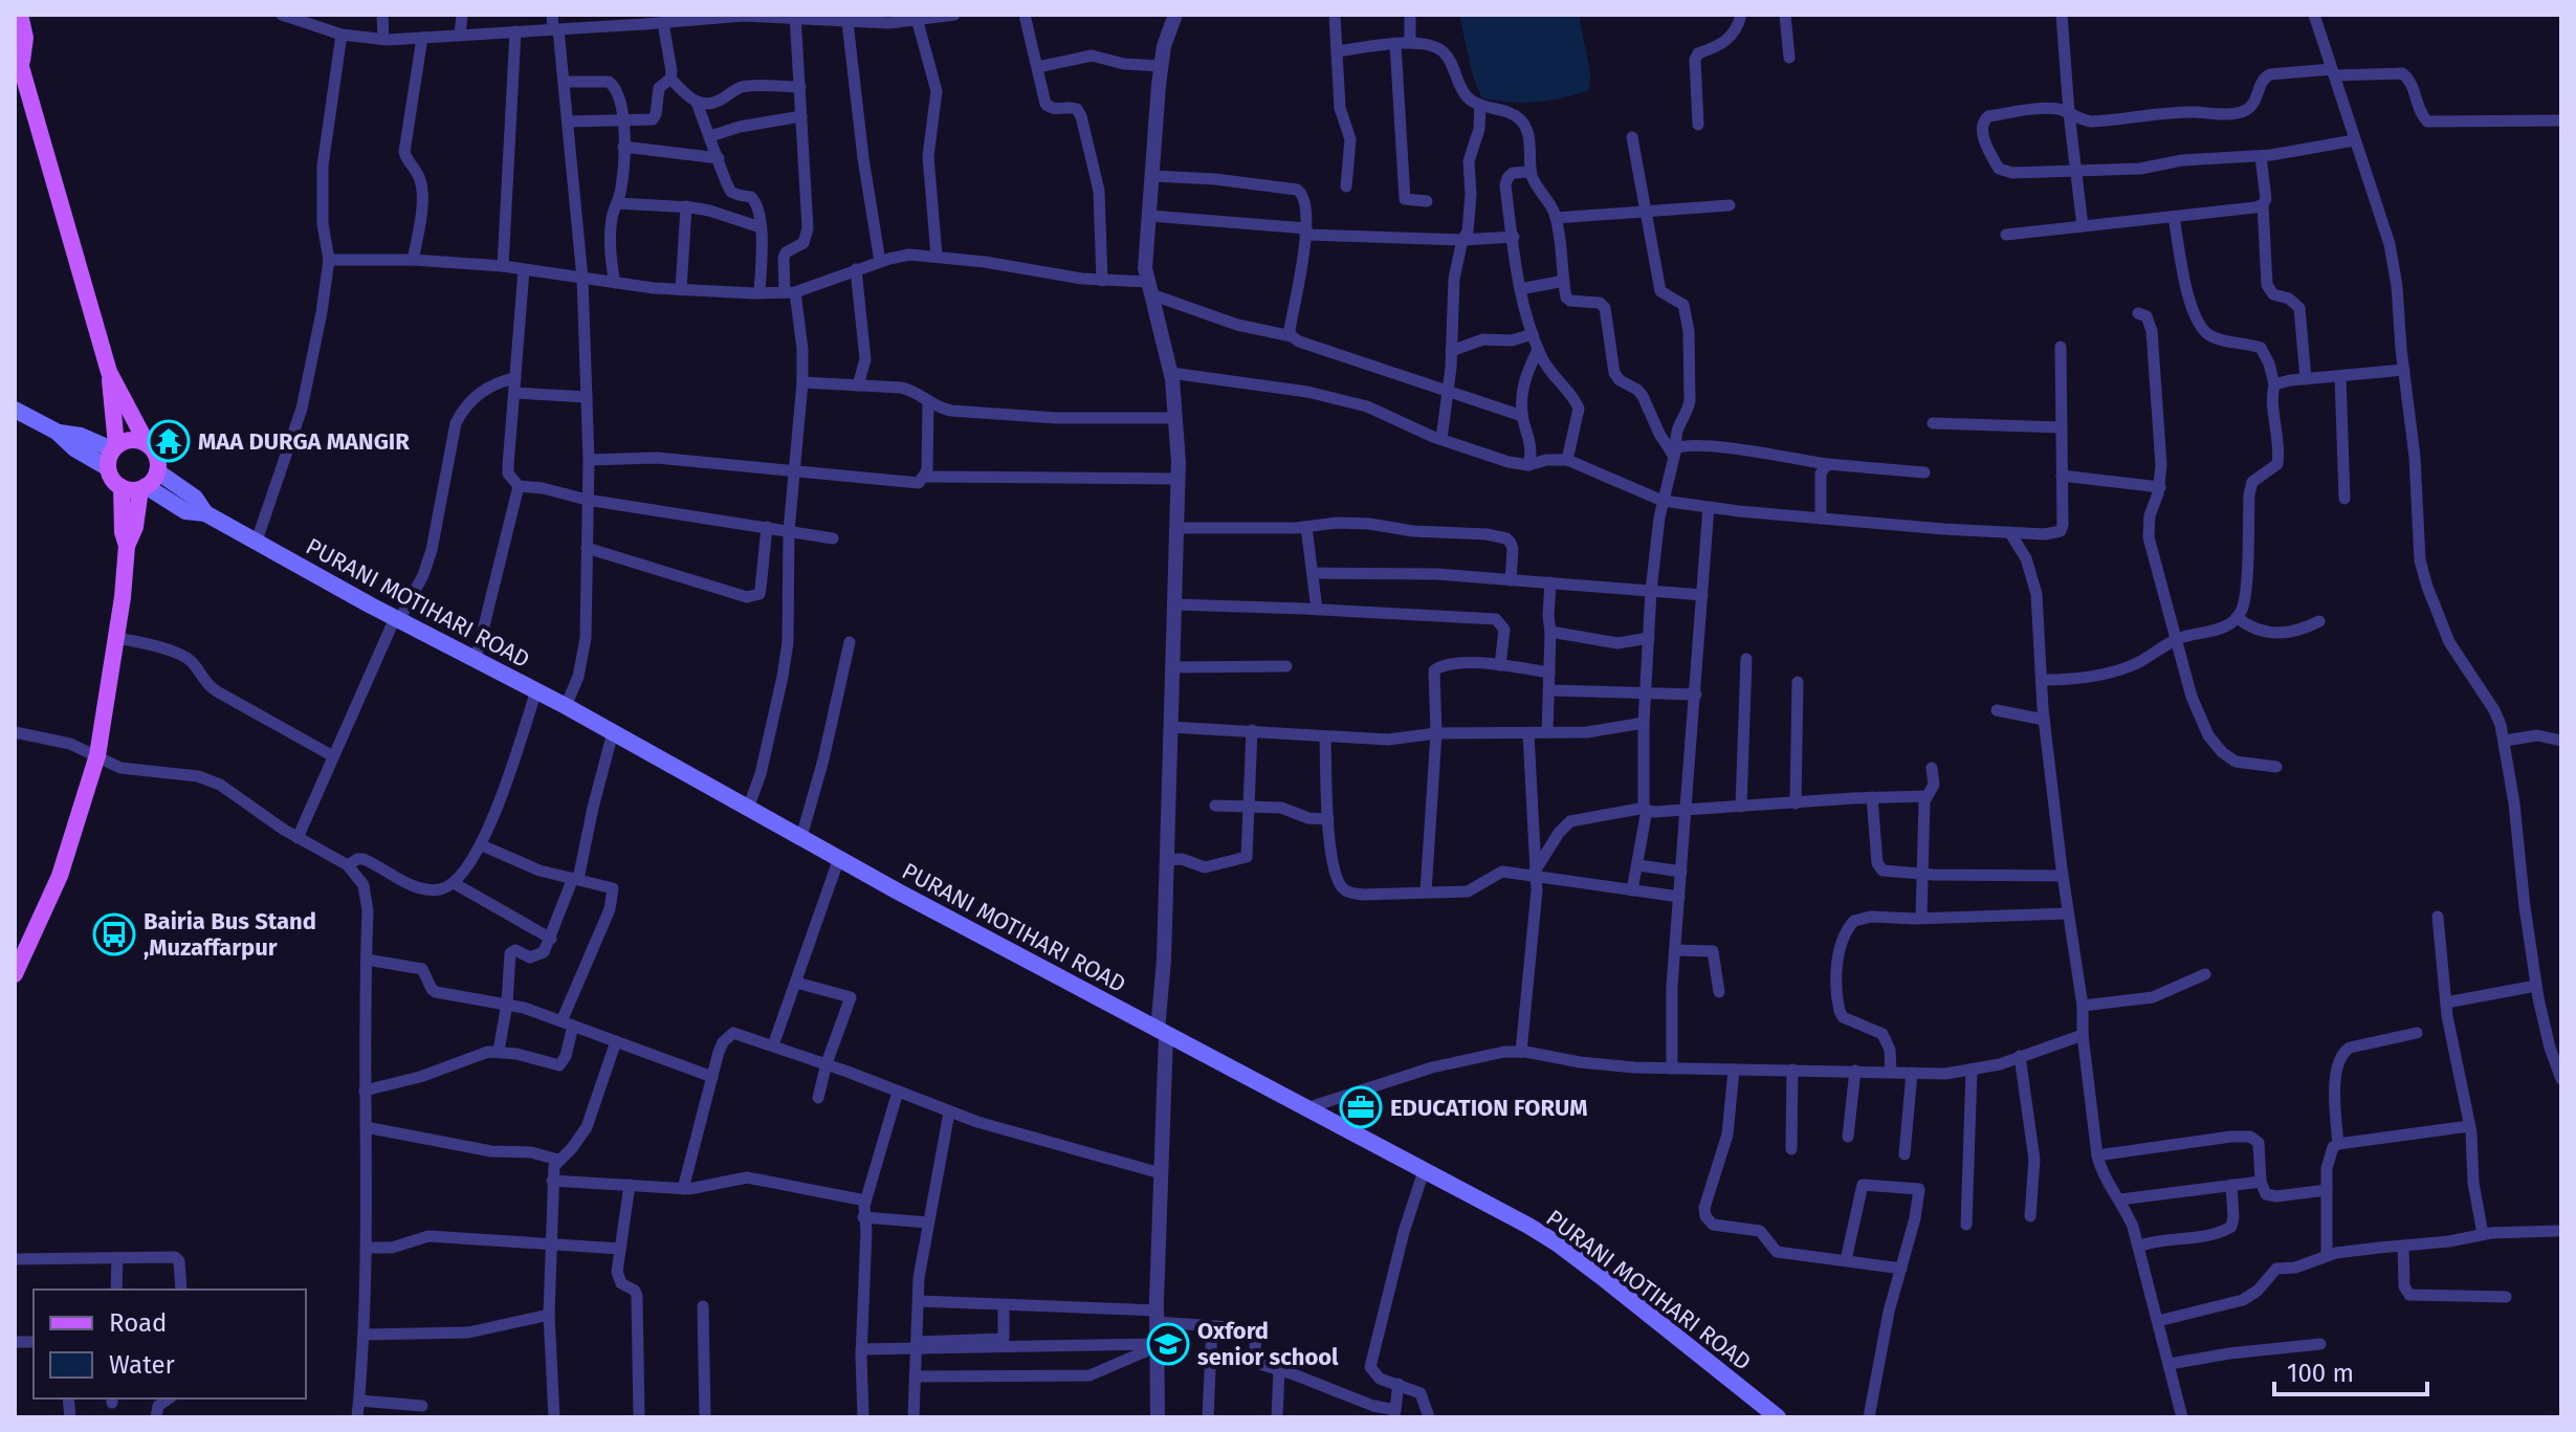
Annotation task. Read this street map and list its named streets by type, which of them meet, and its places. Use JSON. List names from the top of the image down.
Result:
{
  "streets": {
    "main road": ["PURANI MOTIHARI ROAD"]
  },
  "places": {
    "temple": ["MAA DURGA MANGIR"],
    "bus stop": ["Bairia Bus Stand ,Muzaffarpur"],
    "office": ["EDUCATION FORUM"],
    "school or university": ["Oxford senior school"]
  },
  "legend": ["Road", "Water"],
  "scale_bar": "100 m"
}
